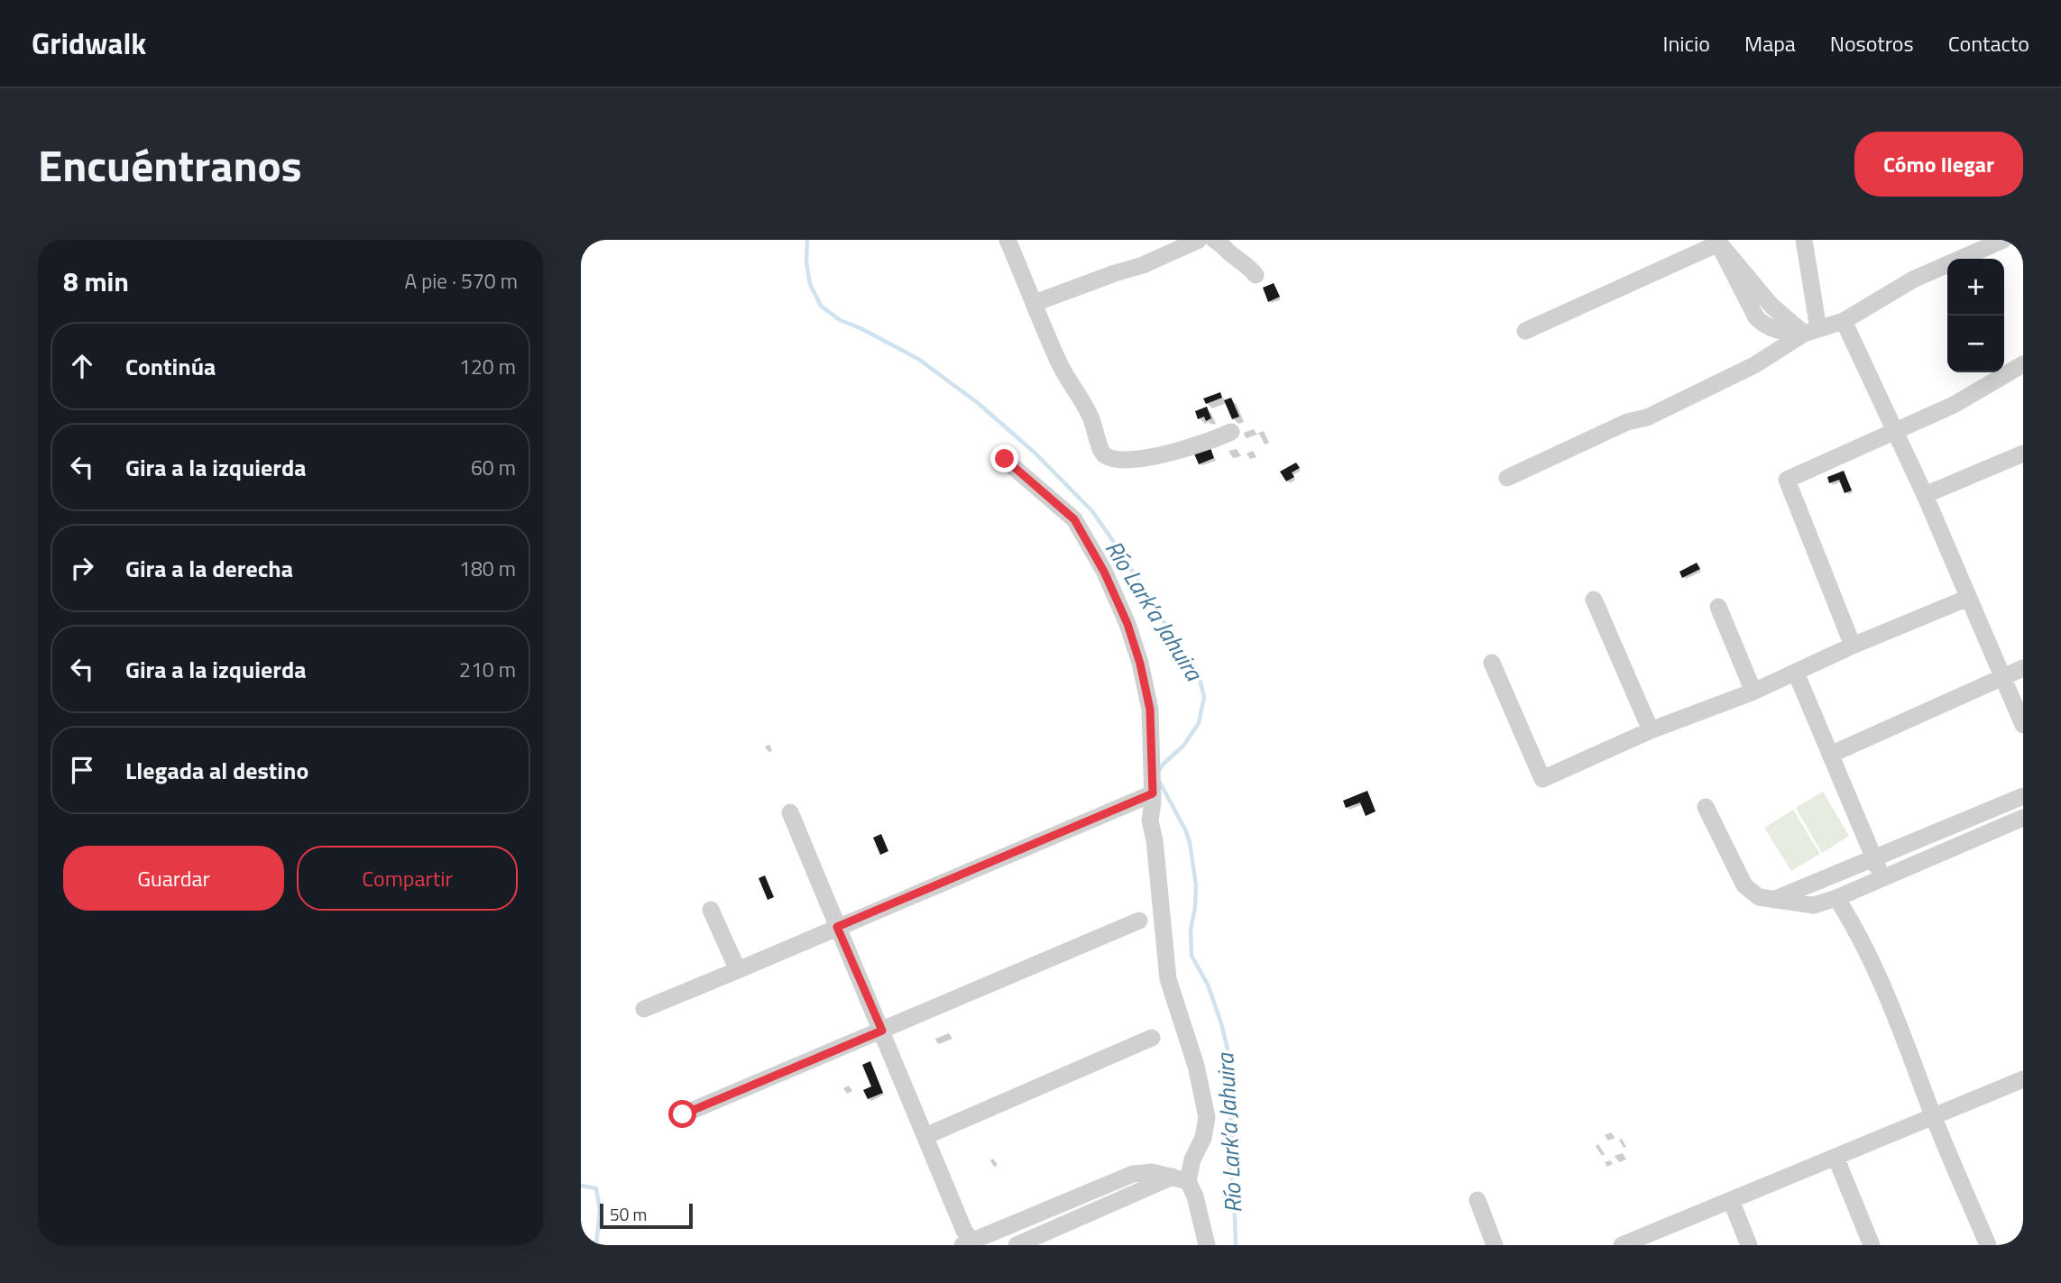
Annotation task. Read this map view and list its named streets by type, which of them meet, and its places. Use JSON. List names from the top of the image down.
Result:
{
  "water": ["Río Lark’a Jahuira"],
  "scale_bar": "50 m",
  "page": {
    "header": "Gridwalk",
    "nav": [
      "Inicio",
      "Mapa",
      "Nosotros",
      "Contacto"
    ],
    "title": "Encuéntranos",
    "buttons": [
      "Cómo llegar",
      ["Guardar", "Compartir"]
    ],
    "heading": ["8 min", "A pie · 570 m"],
    "map_buttons": ["+", "−"],
    "list": [
      ["Continúa", "120 m"],
      ["Gira a la izquierda", "60 m"],
      ["Gira a la derecha", "180 m"],
      ["Gira a la izquierda", "210 m"],
      "Llegada al destino"
    ],
    "scale": "50 m"
  }
}
